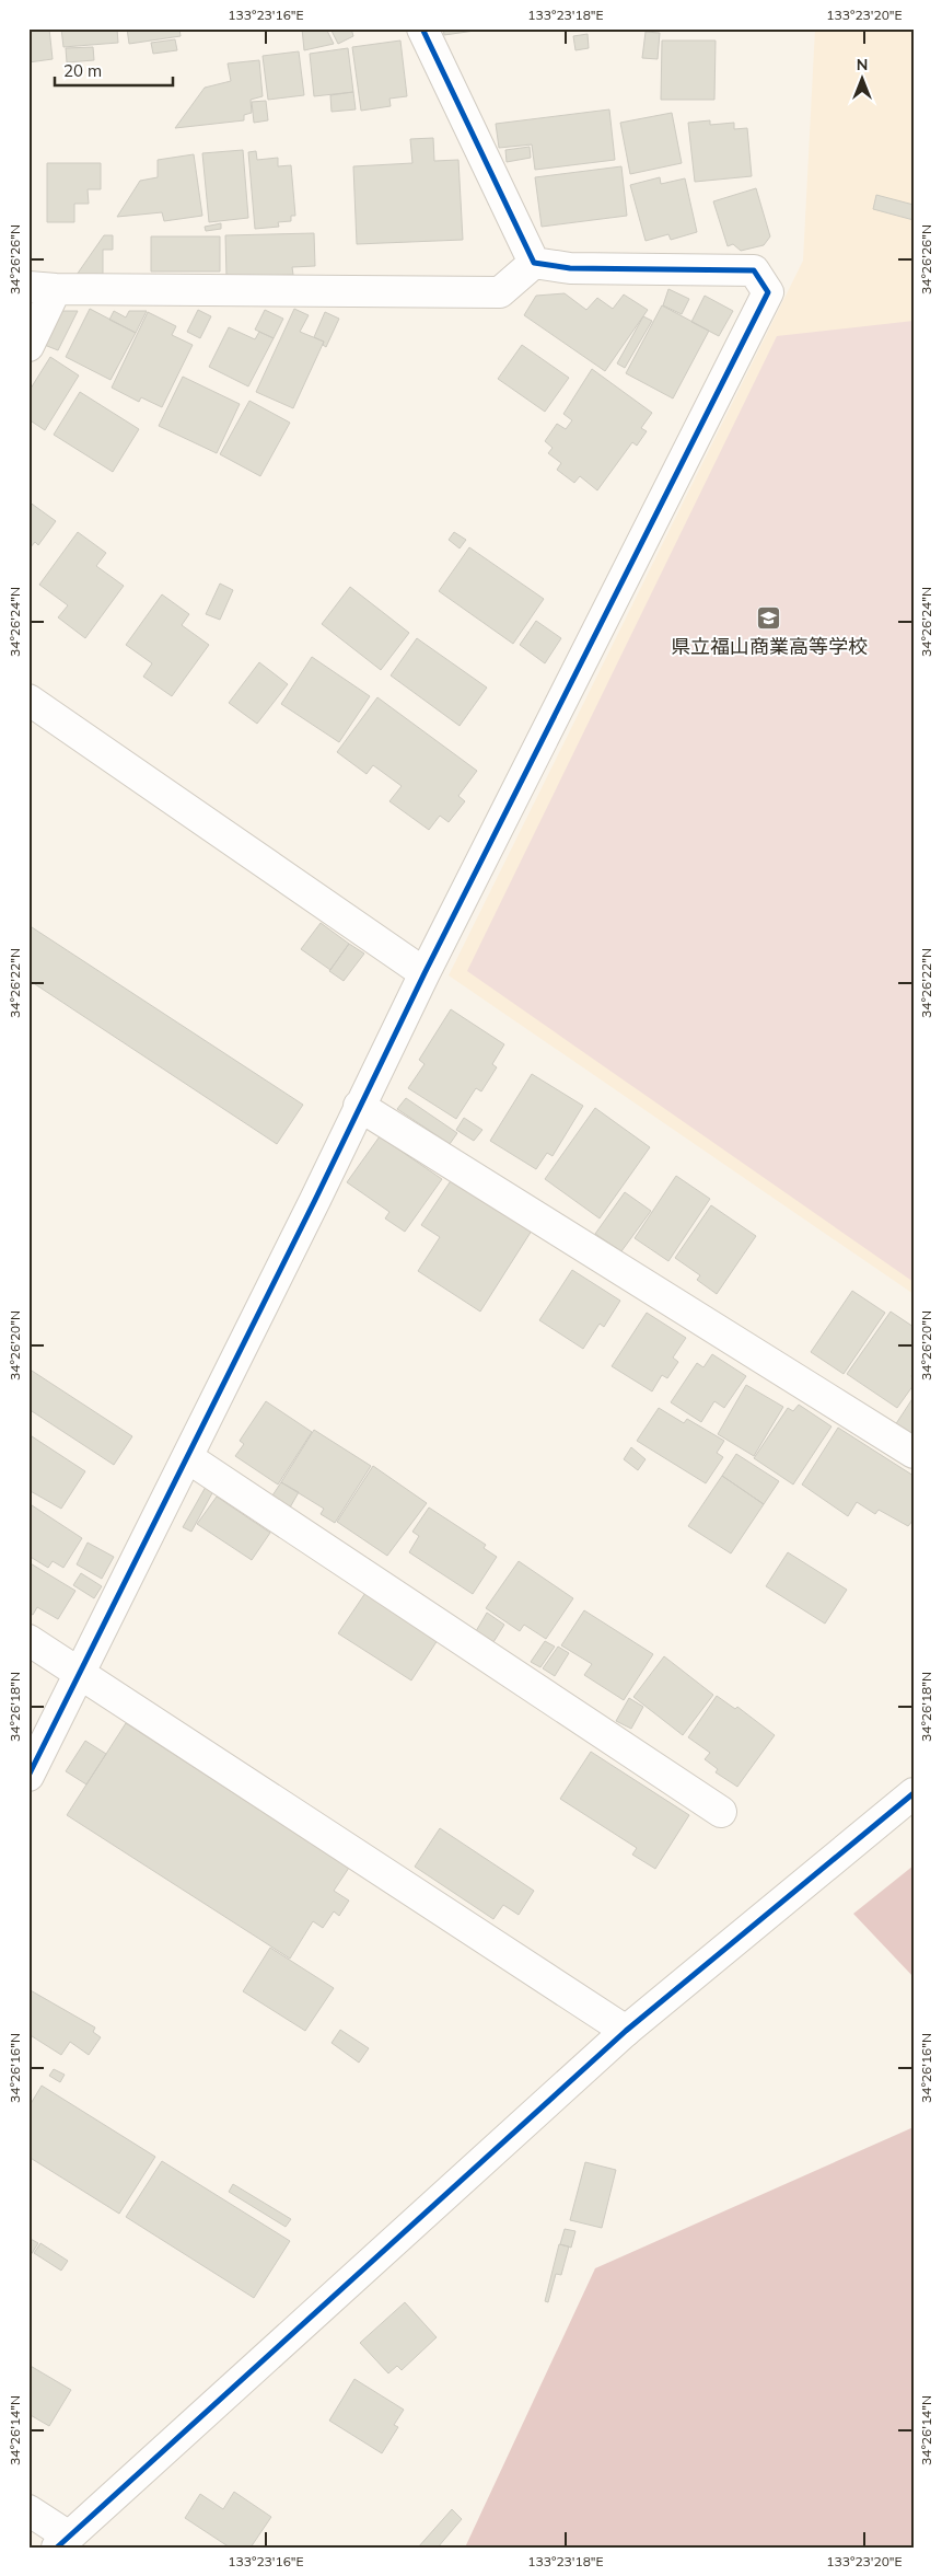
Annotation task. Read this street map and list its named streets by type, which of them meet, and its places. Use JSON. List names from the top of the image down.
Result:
{
  "places": {
    "school or university": ["県立福山商業高等学校"]
  },
  "scale_bar": "20 m",
  "north": "top",
  "coordinates": [
    "133°23'16\"E",
    "133°23'18\"E",
    "133°23'20\"E",
    "34°26'26\"N",
    "34°26'24\"N",
    "34°26'22\"N",
    "34°26'20\"N",
    "34°26'18\"N",
    "34°26'16\"N",
    "34°26'14\"N"
  ]
}
